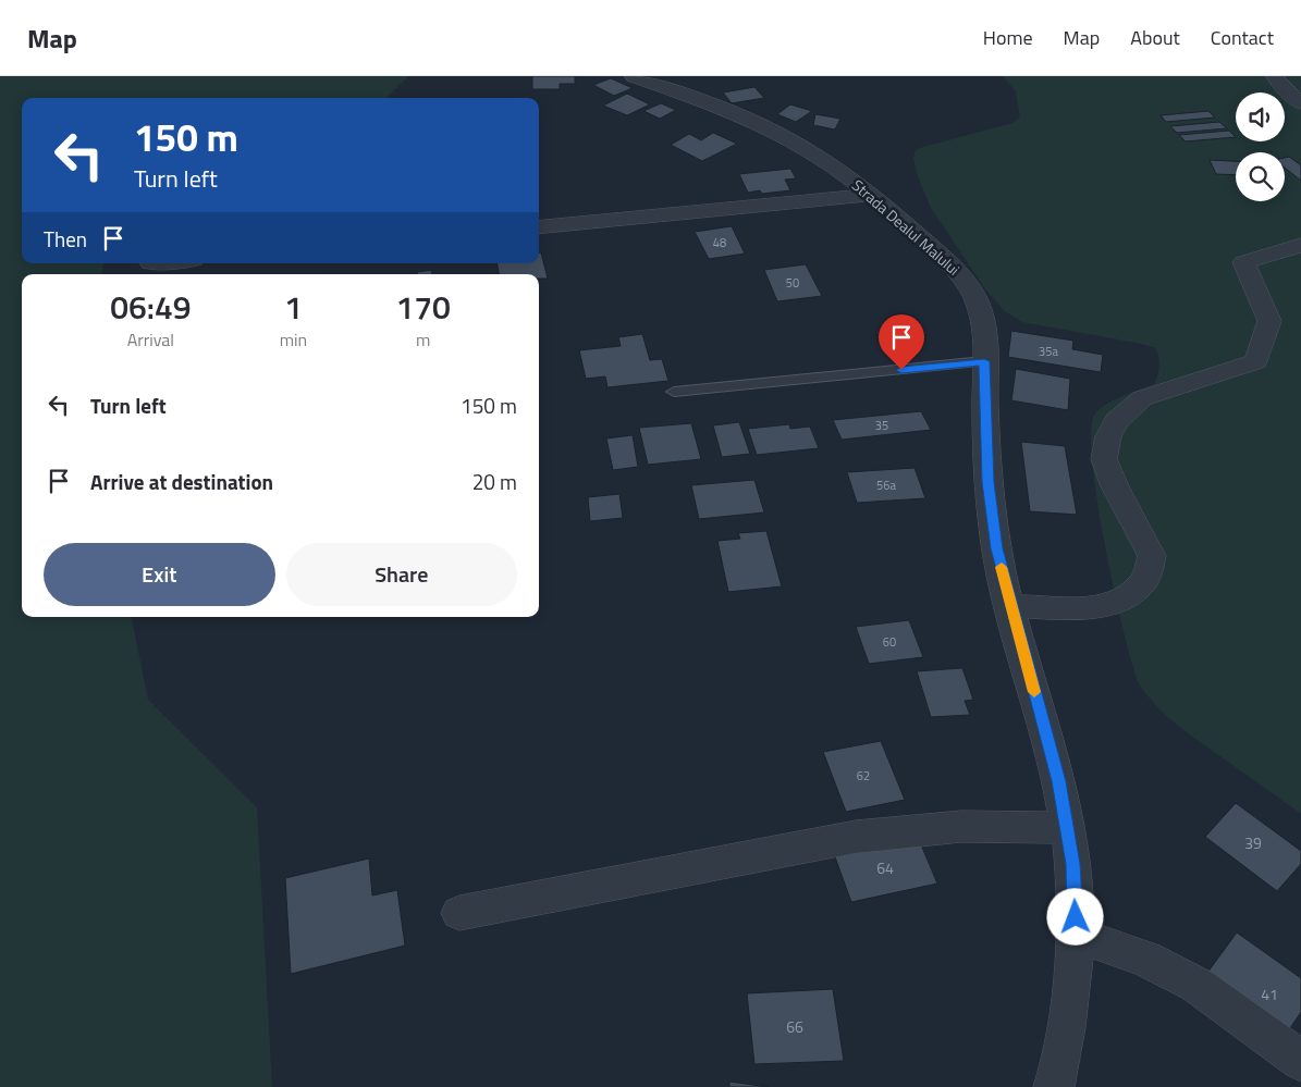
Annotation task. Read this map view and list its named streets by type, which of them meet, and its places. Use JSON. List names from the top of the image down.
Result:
{
  "streets": {
    "street": ["Strada Dealul Malului"]
  },
  "house_numbers": [
    "48",
    "50",
    "35a",
    "35",
    "56a",
    "60",
    "62",
    "39",
    "64",
    "41",
    "66"
  ],
  "page": {
    "header": "Map",
    "nav": [
      "Home",
      "Map",
      "About",
      "Contact"
    ],
    "turn": ["150 m", "Turn left"],
    "then": "Then",
    "eta": [
      "06:49",
      "Arrival",
      "1",
      "min",
      "170",
      "m"
    ],
    "list": [
      {
        "name": "Turn left",
        "value": "150 m"
      },
      {
        "name": "Arrive at destination",
        "value": "20 m"
      }
    ],
    "buttons": ["Exit", "Share"]
  }
}
